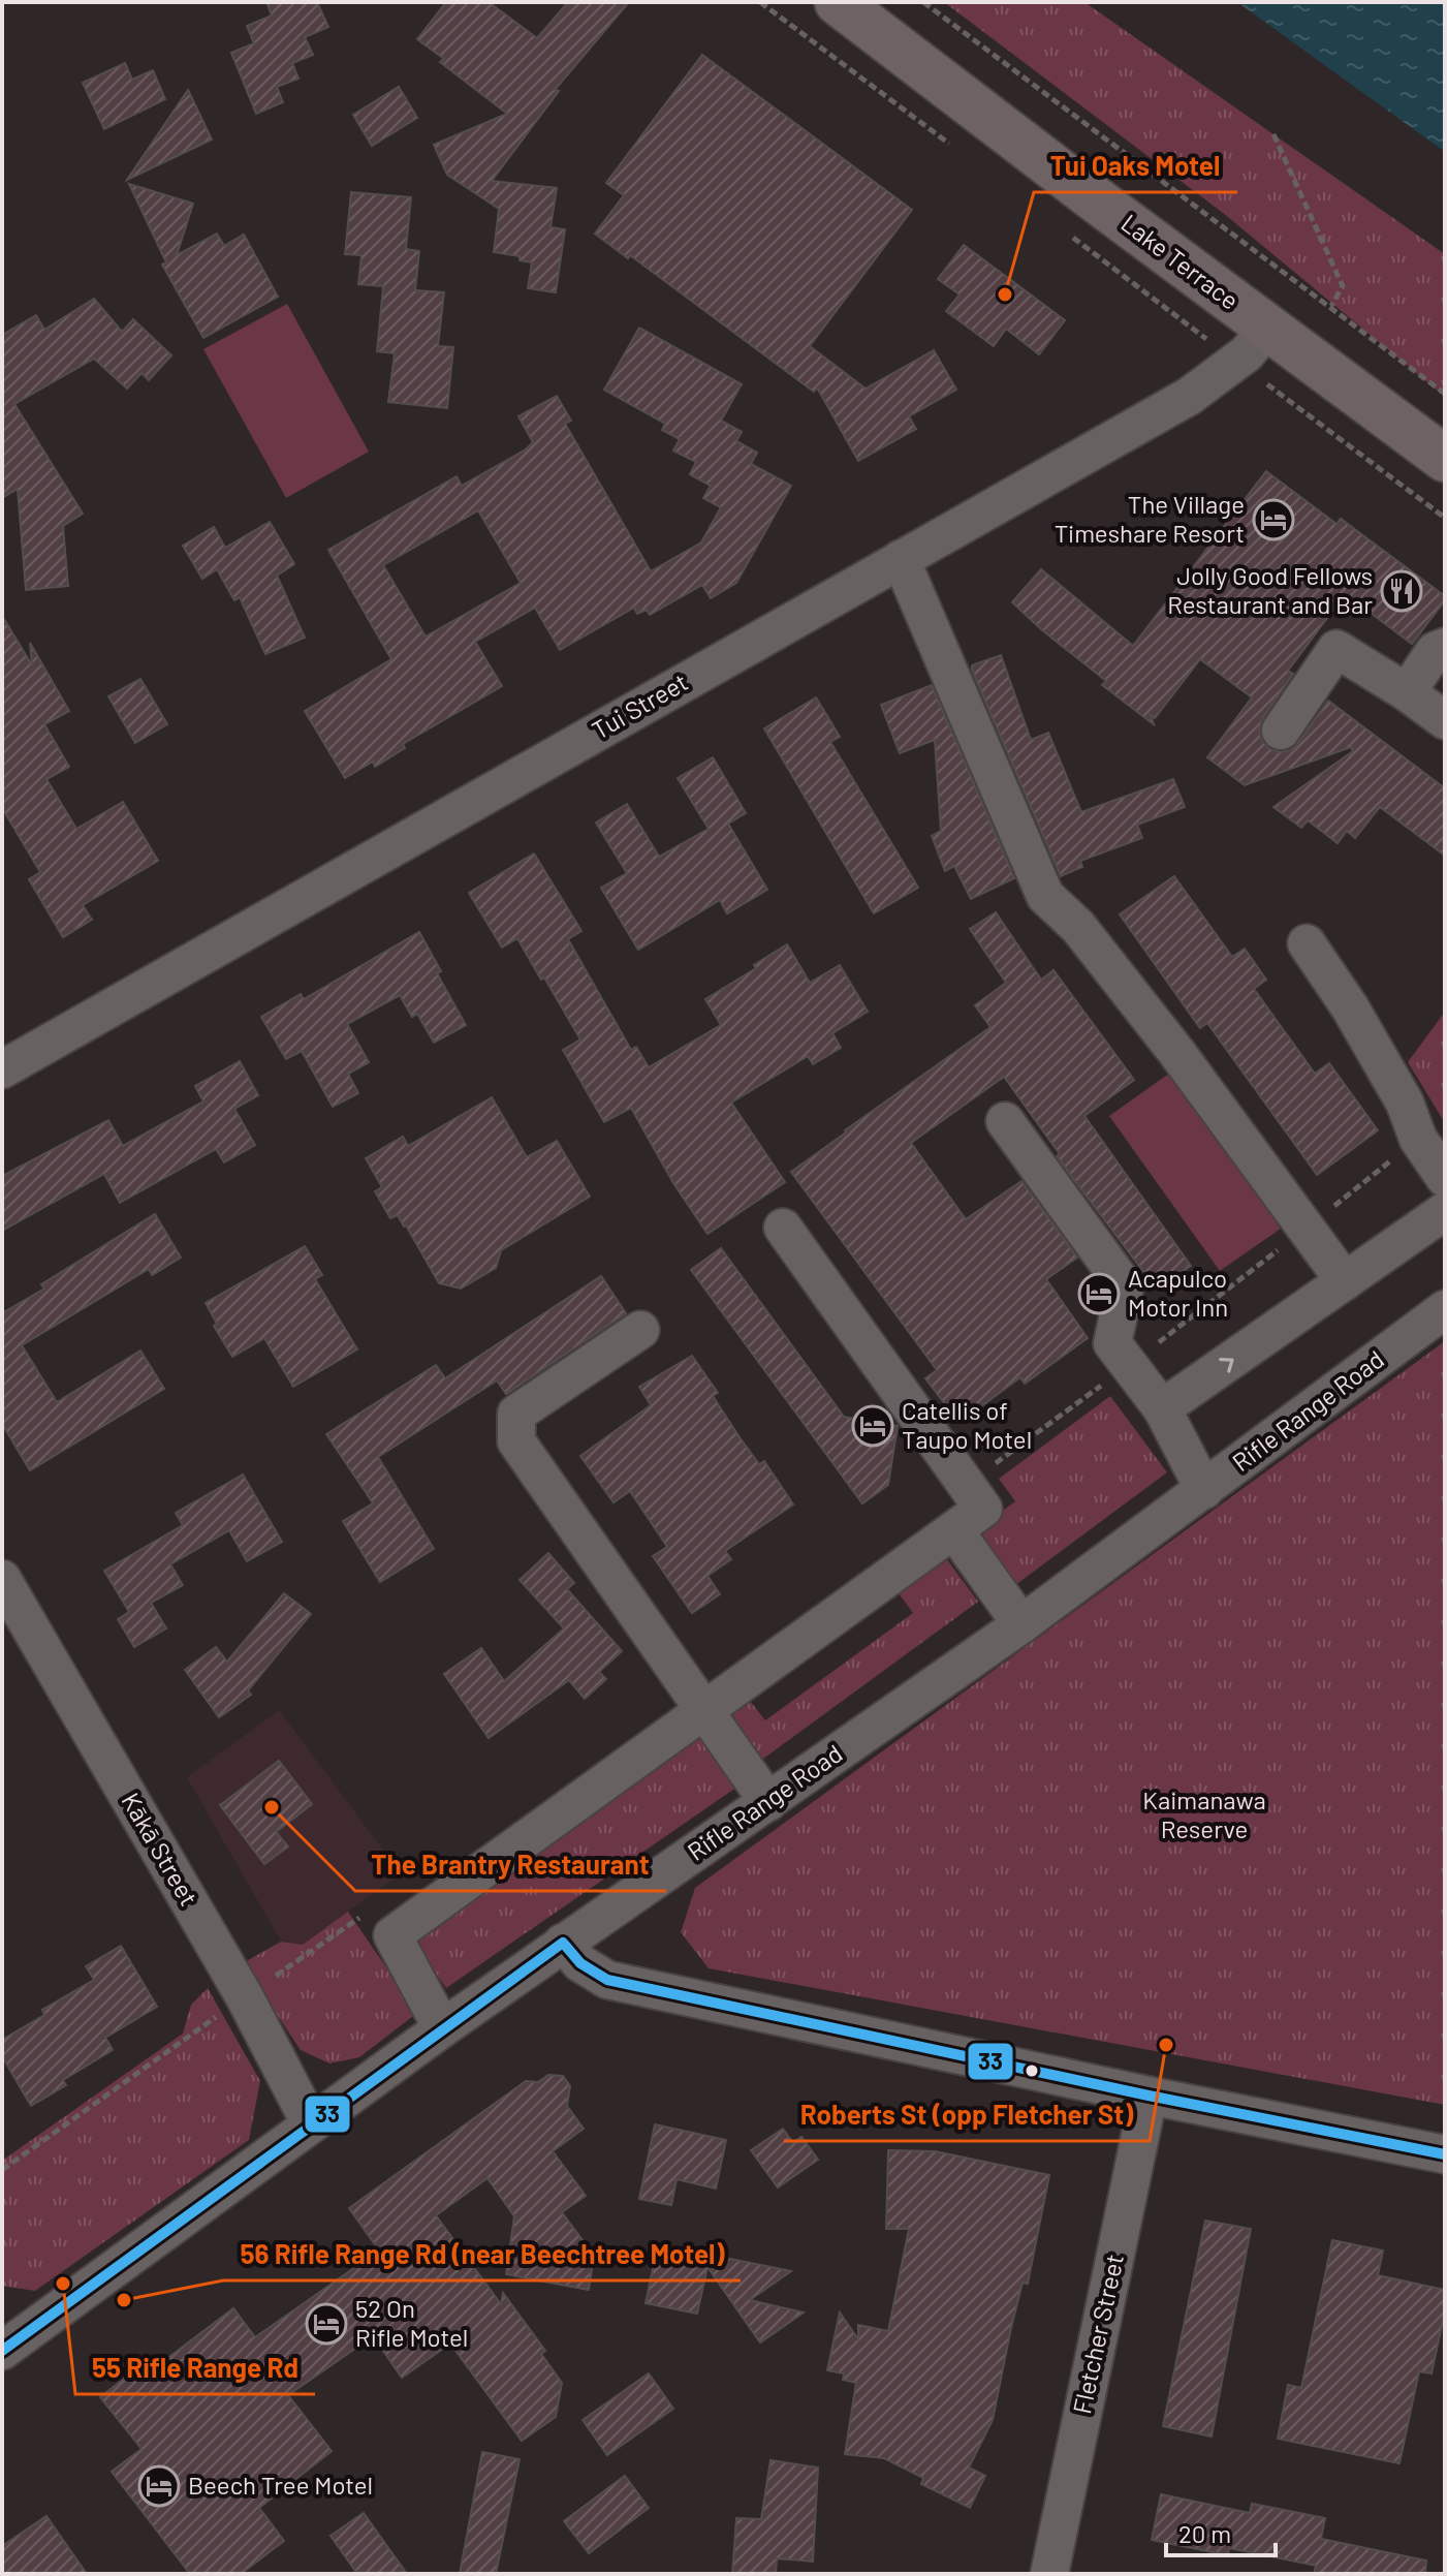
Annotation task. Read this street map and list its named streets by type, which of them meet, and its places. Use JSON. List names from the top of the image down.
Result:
{
  "streets": {
    "main road": ["Lake Terrace"],
    "street": [
      "Tui Street",
      "Rifle Range Road",
      "Kākā Street",
      "Fletcher Street"
    ]
  },
  "crossings": [
    ["Lake Terrace", "Tui Street"],
    ["Rifle Range Road", "Kākā Street"]
  ],
  "parks": ["Kaimanawa Reserve"],
  "places": {
    "other": [
      "Tui Oaks Motel",
      "The Brantry Restaurant",
      "Roberts St (opp Fletcher St)",
      "55 Rifle Range Rd",
      "56 Rifle Range Rd (near Beechtree Motel)"
    ],
    "hotel": [
      "The Village Timeshare Resort",
      "Acapulco Motor Inn",
      "Catellis of Taupo Motel",
      "52 On Rifle Motel",
      "Beech Tree Motel"
    ],
    "restaurant": ["Jolly Good Fellows Restaurant and Bar"]
  },
  "lines": ["transit line 33"],
  "scale_bar": "20 m"
}
